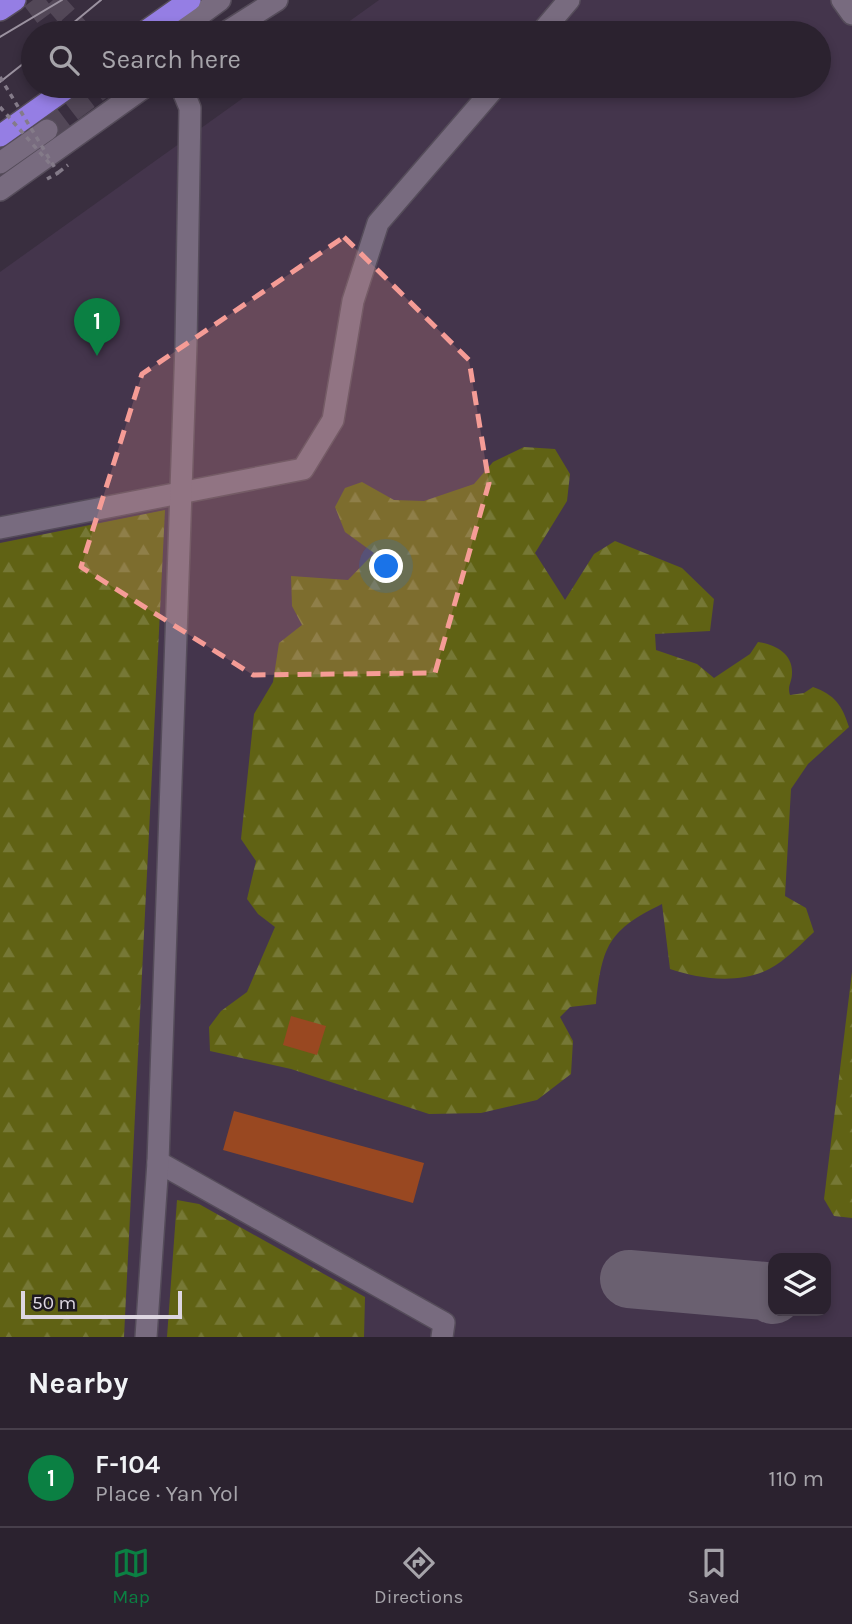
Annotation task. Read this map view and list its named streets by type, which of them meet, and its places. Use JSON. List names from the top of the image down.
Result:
{
  "scale_bar": "50 m",
  "page": {
    "search": "Search here",
    "pins": "1",
    "scale": "50 m",
    "heading": "Nearby",
    "list": [
      {
        "mark": "1",
        "name": "F-104",
        "note": "Place · Yan Yol",
        "value": "110 m"
      }
    ],
    "nav": ["Map", "Directions", "Saved"]
  }
}
